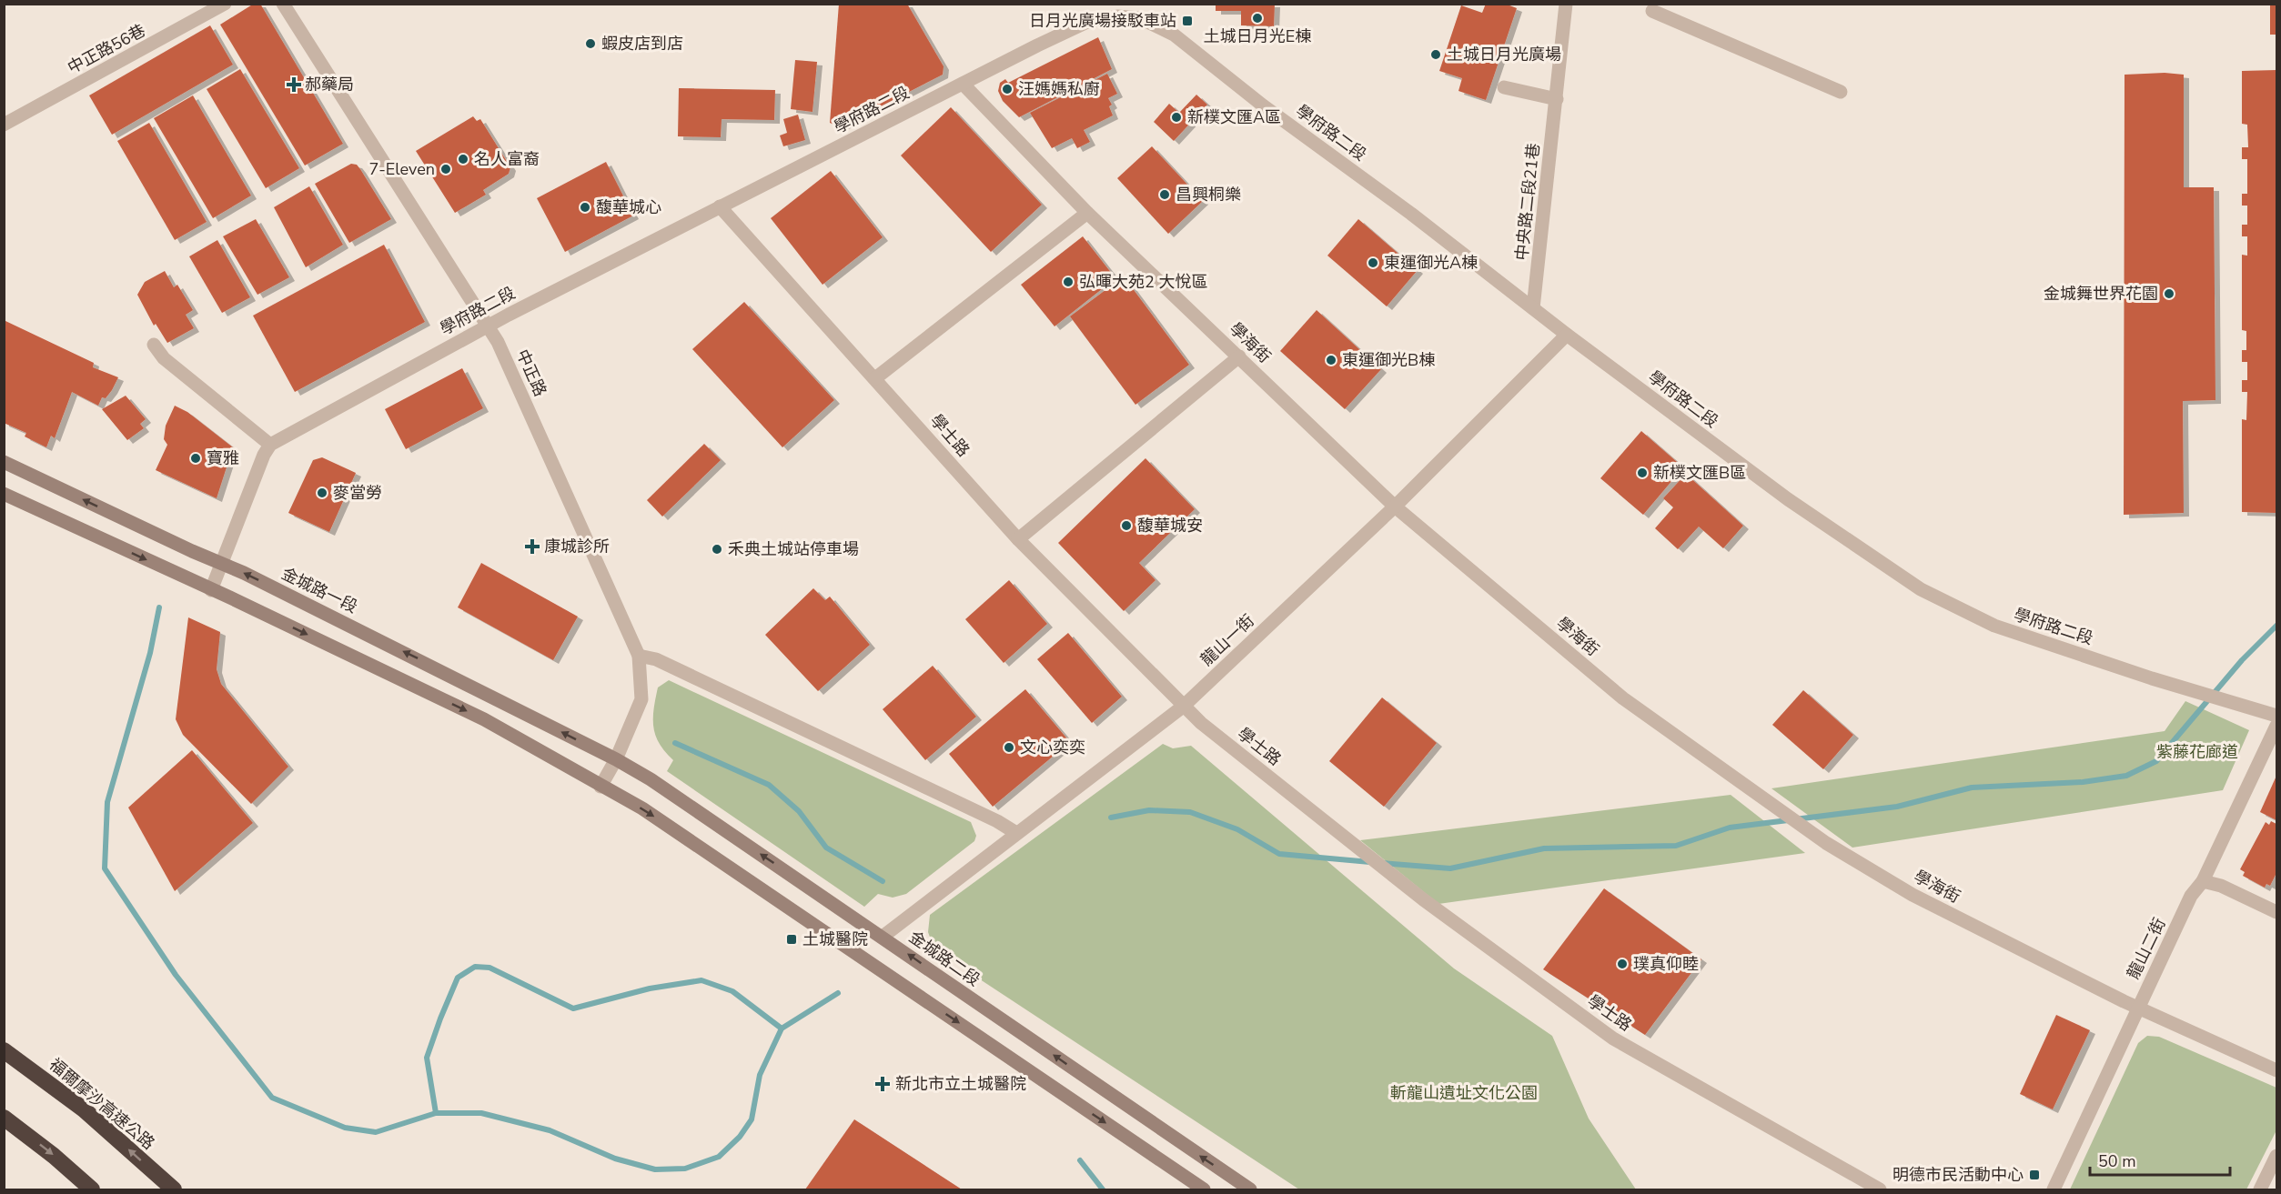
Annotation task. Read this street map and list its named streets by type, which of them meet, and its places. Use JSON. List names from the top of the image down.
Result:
{
  "streets": {
    "highway": ["福爾摩沙高速公路"],
    "main road": ["金城路一段", "金城路二段"],
    "street": [
      "中正路56巷",
      "學府路二段",
      "中央路二段21巷",
      "學海街",
      "中正路",
      "學士路",
      "龍山一街",
      "龍山二街"
    ]
  },
  "crossings": [
    ["學府路二段", "中央路二段21巷"],
    ["學府路二段", "學海街"],
    ["學府路二段", "中正路"],
    ["學府路二段", "學士路"],
    ["學府路二段", "龍山一街"],
    ["學海街", "龍山一街"],
    ["學海街", "龍山二街"],
    ["中正路", "金城路一段"],
    ["中正路", "金城路二段"],
    ["學士路", "龍山一街"],
    ["金城路一段", "金城路二段"],
    ["龍山一街", "金城路二段"]
  ],
  "parks": ["紫藤花廊道", "斬龍山遺址文化公園"],
  "places": {
    "other": [
      "土城日月光E棟",
      "蝦皮店到店",
      "土城日月光廣場",
      "汪媽媽私廚",
      "新樸文匯A區",
      "名人富裔",
      "7-Eleven",
      "昌興桐樂",
      "馥華城心",
      "東運御光A棟",
      "弘暉大苑2 大悅區",
      "金城舞世界花園",
      "東運御光B棟",
      "寶雅",
      "新樸文匯B區",
      "麥當勞",
      "馥華城安",
      "禾典土城站停車場",
      "文心奕奕",
      "璞真仰睦"
    ],
    "transit": ["日月光廣場接駁車站", "土城醫院", "明德市民活動中心"],
    "health": ["郝藥局", "康城診所", "新北市立土城醫院"]
  },
  "scale_bar": "50 m"
}
